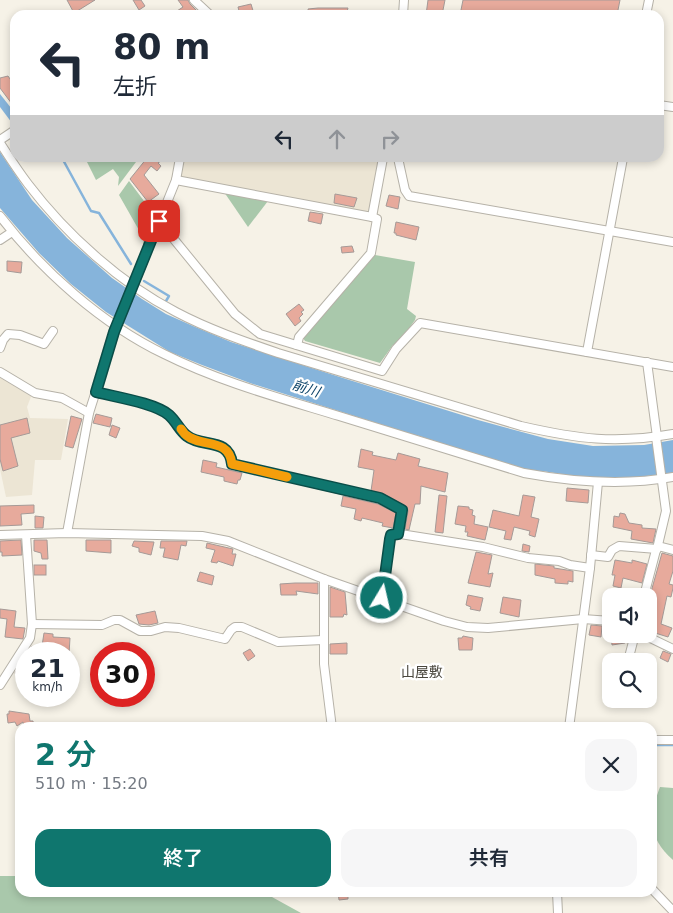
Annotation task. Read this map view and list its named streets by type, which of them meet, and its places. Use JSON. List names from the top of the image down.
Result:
{
  "districts": ["山屋敷"],
  "water": ["前川"],
  "page": {
    "turn": ["80 m", "左折"],
    "speed": "21 km/h",
    "limit": "30",
    "heading": ["2 分", "510 m · 15:20"],
    "buttons": ["終了", "共有"]
  }
}
